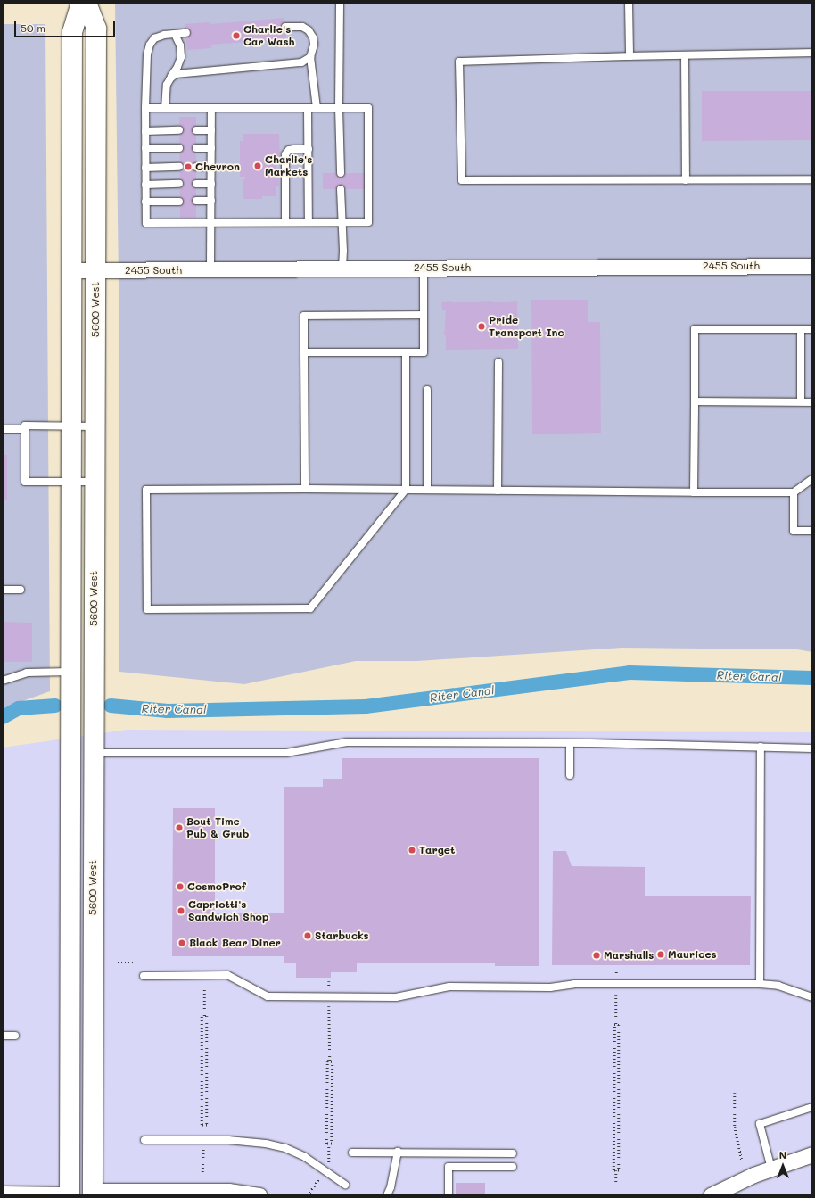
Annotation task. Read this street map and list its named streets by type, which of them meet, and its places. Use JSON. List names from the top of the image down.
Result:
{
  "streets": {
    "main road": ["5600 West"],
    "street": ["2455 South"]
  },
  "crossings": [
    ["2455 South", "5600 West"]
  ],
  "water": ["Riter Canal"],
  "places": [
    "Charlie's Car Wash",
    "Charlie's Markets",
    "Chevron",
    "Pride Transport Inc",
    "Bout Time Pub & Grub",
    "Target",
    "CosmoProf",
    "Capriotti's Sandwich Shop",
    "Starbucks",
    "Black Bear Diner",
    "Maurices",
    "Marshalls"
  ],
  "scale_bar": "50 m",
  "north": "top"
}
